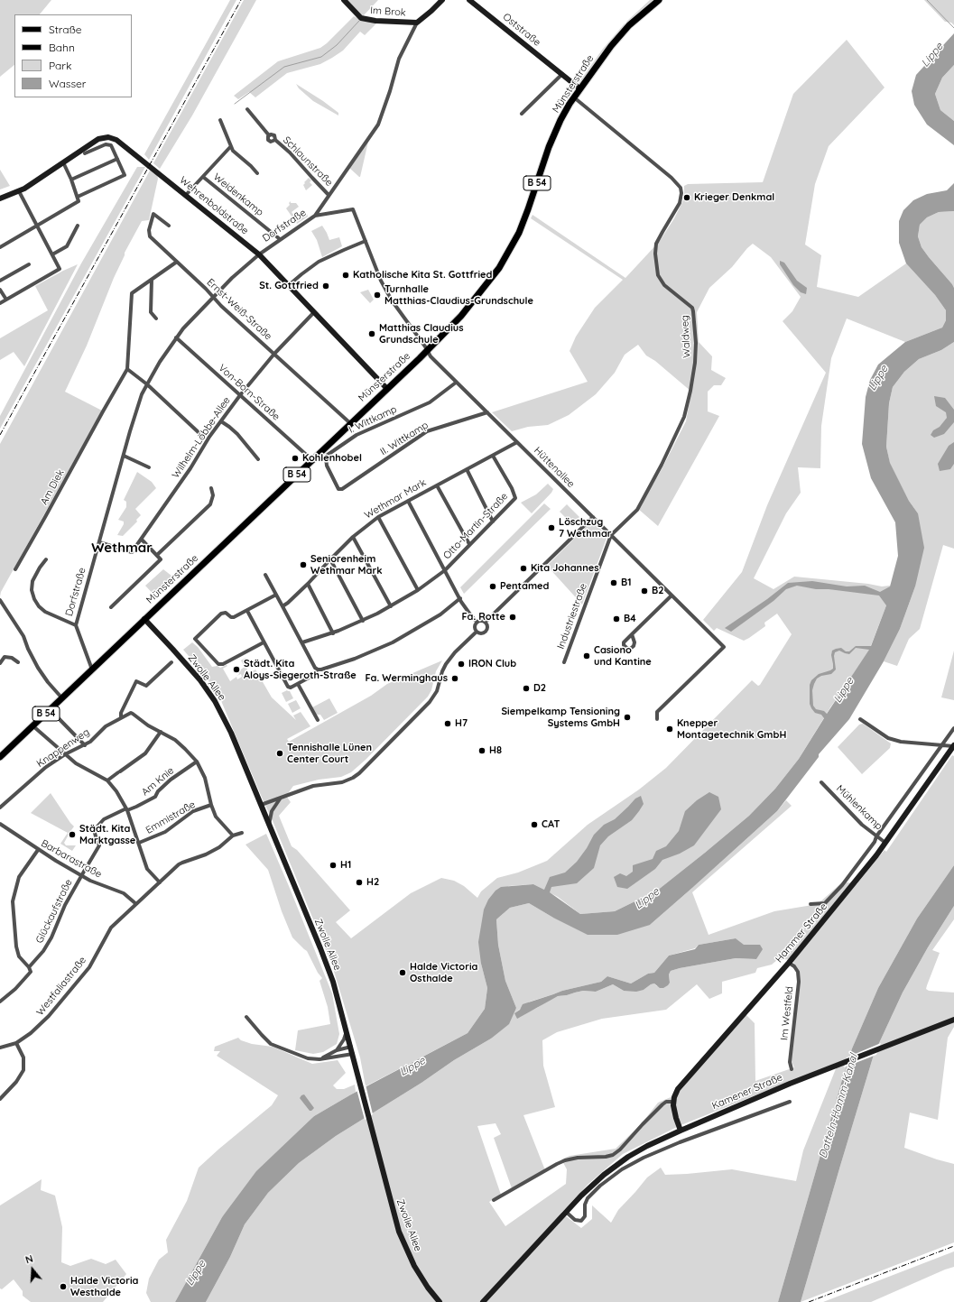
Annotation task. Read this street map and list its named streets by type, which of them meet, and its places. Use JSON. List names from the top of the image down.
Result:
{
  "streets": {
    "main road": ["Münsterstraße", "B 54"],
    "street": [
      "Im Brok",
      "Oststraße",
      "Schlaunstraße",
      "Weidenkamp",
      "Wehrenboldstraße",
      "Dorfstraße",
      "Ernst-Weiß-Straße",
      "Waldweg",
      "Von-Born-Straße",
      "I. Wittkamp",
      "Wilhelm-Löbbe-Allee",
      "II. Wittkamp",
      "Hüttenallee",
      "Am Diek",
      "Wethmar Mark",
      "Otto-Martin-Straße",
      "Industriestraße",
      "Zwolle Allee",
      "Knappenweg",
      "Am Knie",
      "Mühlenkamp",
      "Emmistraße",
      "Barbarastraße",
      "Glückaufstraße",
      "Hammer Straße",
      "Westfaliastraße",
      "Im Westfeld",
      "Kamener Straße"
    ]
  },
  "crossings": [
    ["Im Brok", "Dorfstraße"],
    ["Oststraße", "Münsterstraße"],
    ["Münsterstraße", "Wehrenboldstraße"],
    ["Münsterstraße", "Dorfstraße"],
    ["Münsterstraße", "Ernst-Weiß-Straße"],
    ["Münsterstraße", "Waldweg"],
    ["Münsterstraße", "Von-Born-Straße"],
    ["Münsterstraße", "Hüttenallee"],
    ["Münsterstraße", "Zwolle Allee"],
    ["Schlaunstraße", "Dorfstraße"],
    ["Weidenkamp", "Wehrenboldstraße"],
    ["Weidenkamp", "Dorfstraße"],
    ["Wehrenboldstraße", "Dorfstraße"],
    ["Wehrenboldstraße", "Wilhelm-Löbbe-Allee"],
    ["Dorfstraße", "Ernst-Weiß-Straße"],
    ["Dorfstraße", "Von-Born-Straße"],
    ["Dorfstraße", "Wilhelm-Löbbe-Allee"],
    ["Dorfstraße", "Hüttenallee"],
    ["Ernst-Weiß-Straße", "Wilhelm-Löbbe-Allee"],
    ["Waldweg", "Hüttenallee"],
    ["Waldweg", "Industriestraße"],
    ["Von-Born-Straße", "Wilhelm-Löbbe-Allee"],
    ["I. Wittkamp", "II. Wittkamp"],
    ["I. Wittkamp", "Hüttenallee"],
    ["II. Wittkamp", "Hüttenallee"],
    ["Hüttenallee", "Wethmar Mark"],
    ["Hüttenallee", "Industriestraße"],
    ["Wethmar Mark", "Otto-Martin-Straße"],
    ["Mühlenkamp", "Hammer Straße"],
    ["Barbarastraße", "Glückaufstraße"],
    ["Barbarastraße", "Westfaliastraße"],
    ["Hammer Straße", "Im Westfeld"]
  ],
  "districts": ["Wethmar"],
  "water": ["Lippe", "Datteln-Hamm-Kanal"],
  "places": [
    "Krieger Denkmal",
    "Katholische Kita St. Gottfried",
    "St. Gottfried",
    "Turnhalle Matthias-Claudius-Grundschule",
    "Matthias Claudius Grundschule",
    "Kohlenhobel",
    "Löschzug 7 Wethmar",
    "Seniorenheim Wethmar Mark",
    "Kita Johannes",
    "B1",
    "Pentamed",
    "B2",
    "Fa. Rotte",
    "B4",
    "Casiono und Kantine",
    "IRON Club",
    "Städt. Kita Aloys-Siegeroth-Straße",
    "Fa. Werminghaus",
    "D2",
    "Siempelkamp Tensioning Systems GmbH",
    "H7",
    "Knepper Montagetechnik GmbH",
    "H8",
    "Tennishalle Lünen Center Court",
    "CAT",
    "Städt. Kita Marktgasse",
    "H1",
    "H2",
    "Halde Victoria Osthalde",
    "Halde Victoria Westhalde"
  ],
  "legend": [
    "Straße",
    "Bahn",
    "Park",
    "Wasser"
  ],
  "north": "top"
}
